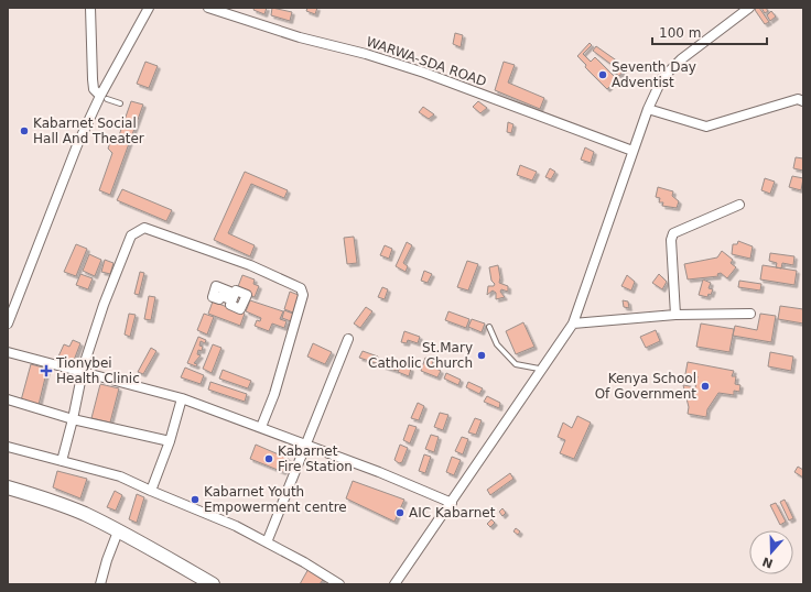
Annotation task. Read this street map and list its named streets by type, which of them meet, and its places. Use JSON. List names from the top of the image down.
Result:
{
  "streets": {
    "street": ["WARWA-SDA ROAD"]
  },
  "places": {
    "other": [
      "Seventh Day Adventist",
      "Kabarnet Social Hall And Theater",
      "St.Mary Catholic Church",
      "Kenya School Of Government",
      "Kabarnet Fire Station",
      "Kabarnet Youth Empowerment centre",
      "AIC Kabarnet"
    ],
    "health": ["Tionybei Health Clinic"]
  },
  "scale_bar": "100 m",
  "north": "bottom"
}
